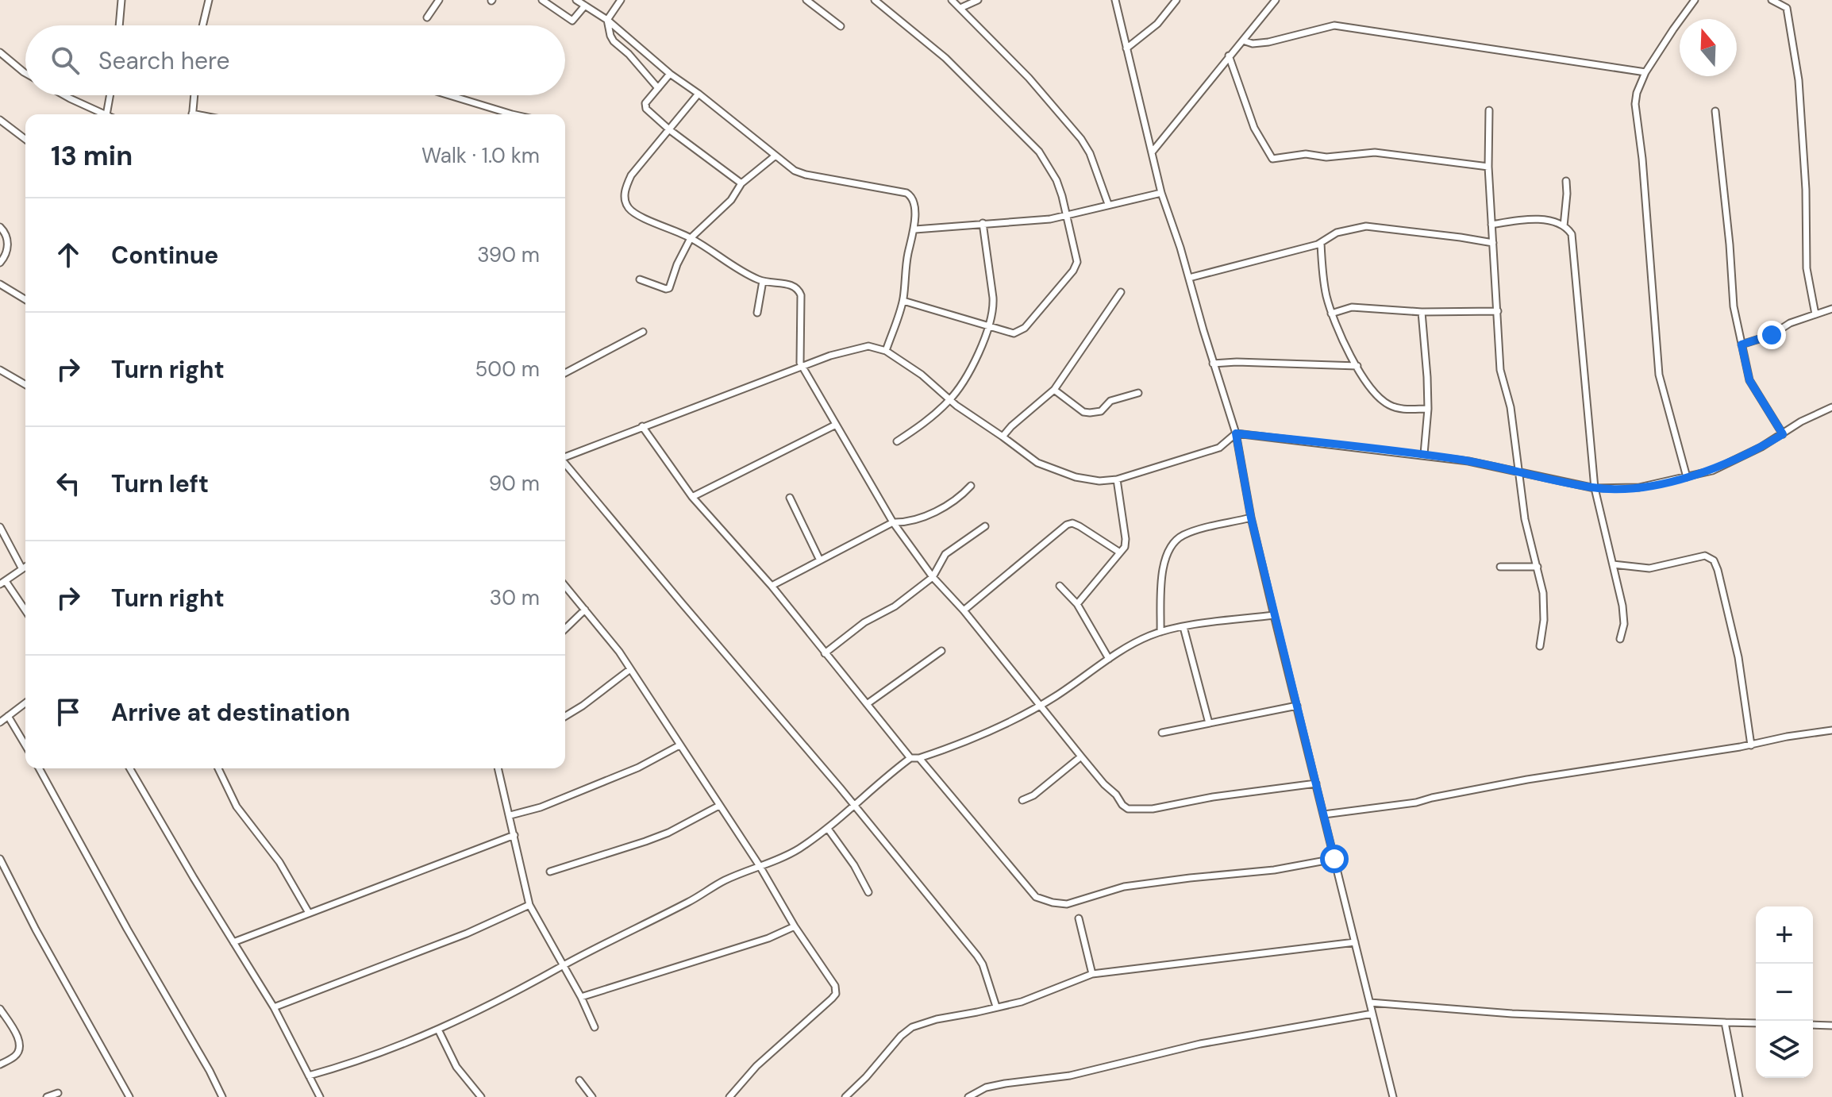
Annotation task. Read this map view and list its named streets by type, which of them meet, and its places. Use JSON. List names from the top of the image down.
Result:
{
  "north": "top",
  "page": {
    "search": "Search here",
    "heading": ["13 min", "Walk · 1.0 km"],
    "list": [
      ["Continue", "390 m"],
      ["Turn right", "500 m"],
      ["Turn left", "90 m"],
      ["Turn right", "30 m"],
      "Arrive at destination"
    ],
    "map_buttons": ["+", "−"]
  }
}
